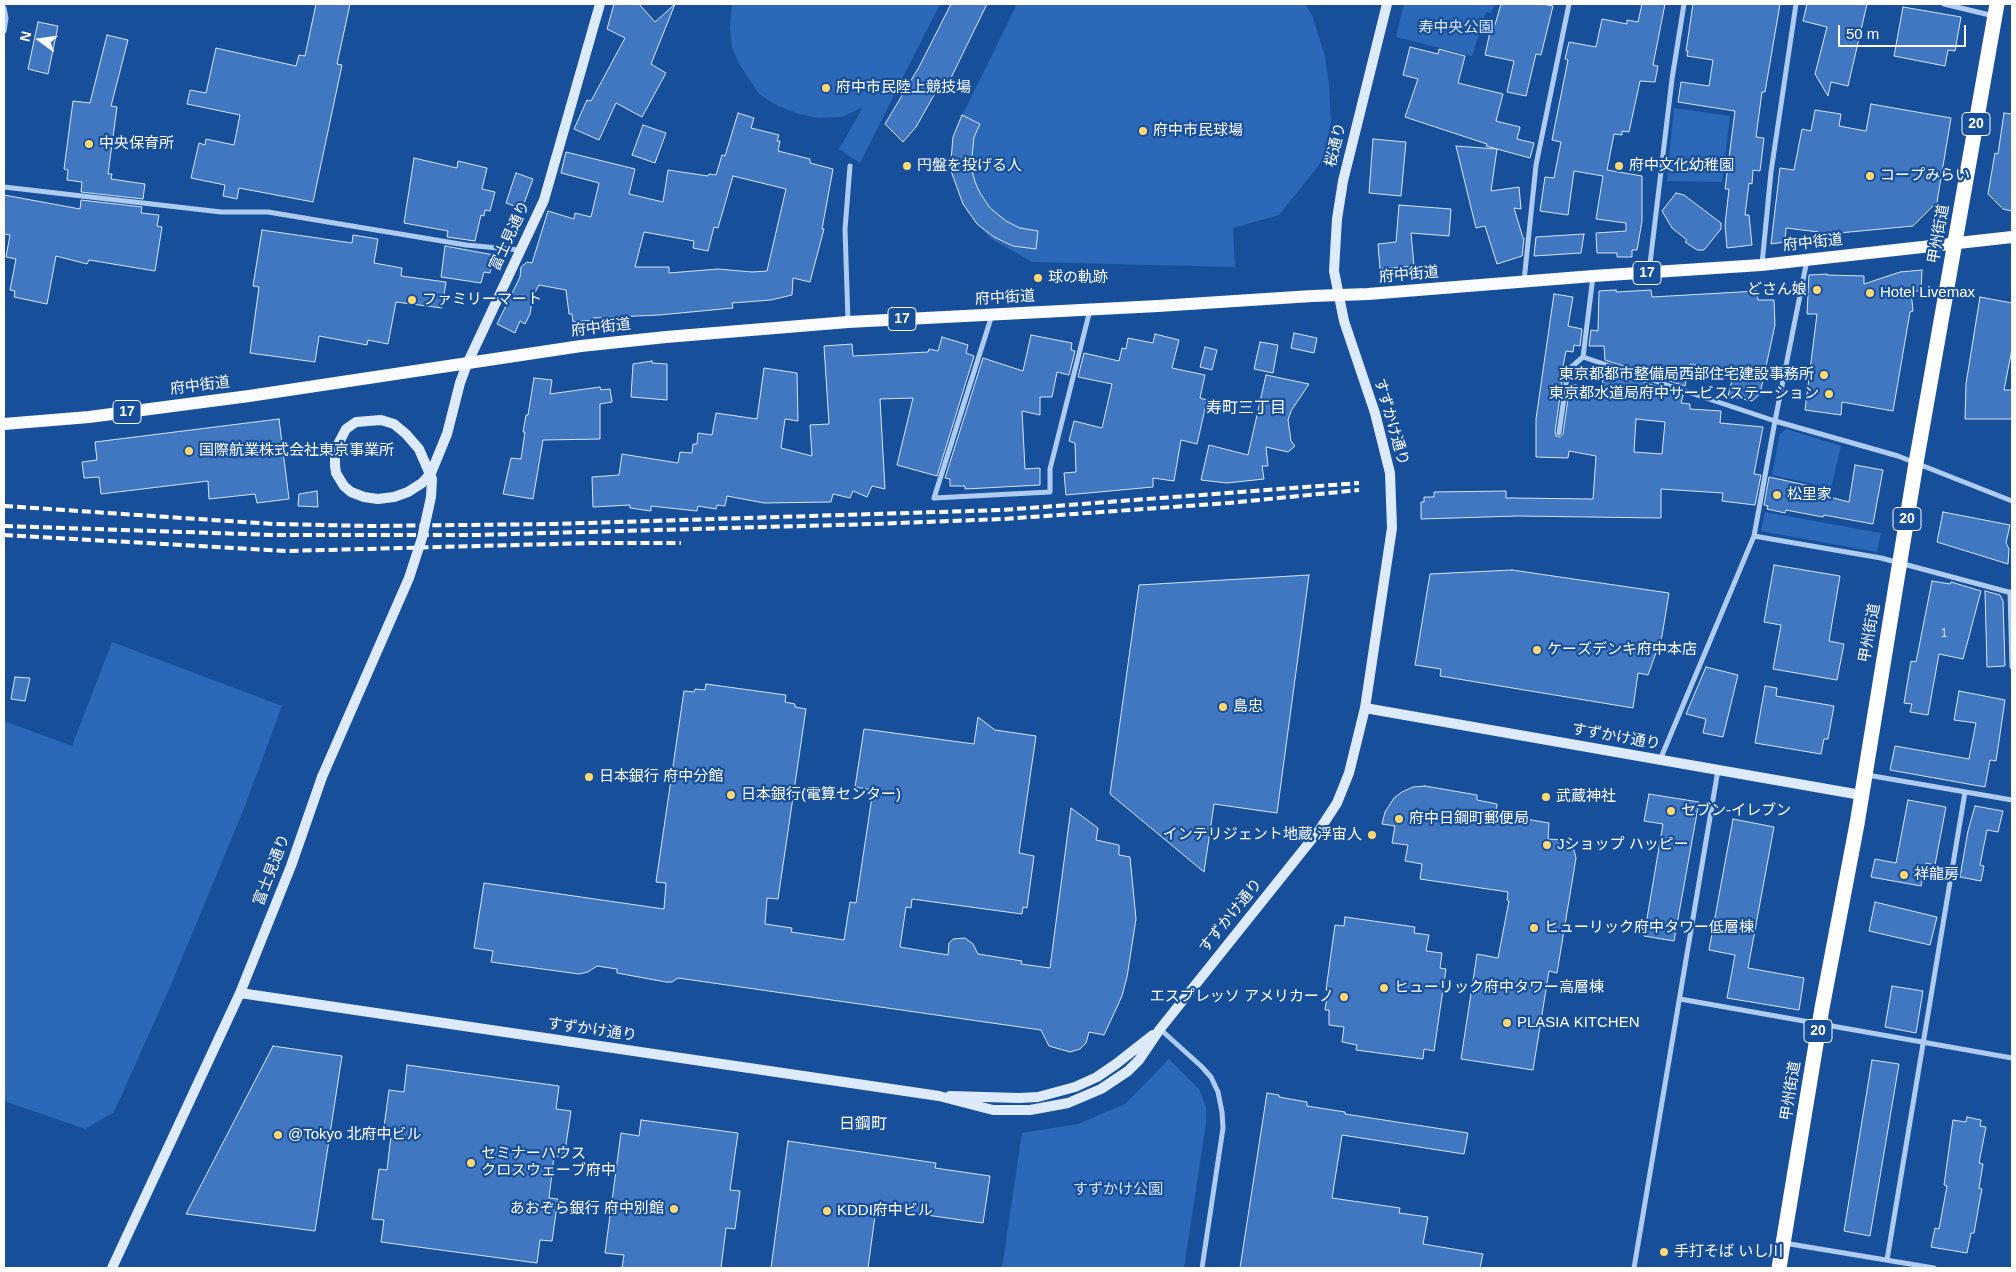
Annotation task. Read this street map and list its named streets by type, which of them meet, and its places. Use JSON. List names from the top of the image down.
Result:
{
  "streets": {
    "highway": ["20", "甲州街道"],
    "main road": ["府中街道", "17"],
    "street": ["桜通り", "富士見通り", "すずかけ通り"]
  },
  "crossings": [
    ["桜通り", "府中街道"],
    ["桜通り", "すずかけ通り"],
    ["甲州街道", "府中街道"],
    ["甲州街道", "すずかけ通り"],
    ["富士見通り", "府中街道"],
    ["富士見通り", "すずかけ通り"],
    ["府中街道", "すずかけ通り"]
  ],
  "districts": ["寿町三丁目", "日鋼町"],
  "parks": ["寿中央公園", "すずかけ公園"],
  "places": [
    "府中市民陸上競技場",
    "府中市民球場",
    "中央保育所",
    "円盤を投げる人",
    "府中文化幼稚園",
    "コープみらい",
    "球の軌跡",
    "どさん娘",
    "Hotel Livemax",
    "ファミリーマート",
    "東京都都市整備局西部住宅建設事務所",
    "東京都水道局府中サービスステーション",
    "国際航業株式会社東京事業所",
    "松里家",
    "ケーズデンキ府中本店",
    "島忠",
    "日本銀行 府中分館",
    "日本銀行(電算センター)",
    "武蔵神社",
    "セブン-イレブン",
    "府中日鋼町郵便局",
    "インテリジェント地蔵 浮宙人",
    "Jショップ ハッピー",
    "祥龍房",
    "ヒューリック府中タワー低層棟",
    "ヒューリック府中タワー高層棟",
    "エスプレッソ アメリカーノ",
    "PLASIA KITCHEN",
    "@Tokyo 北府中ビル",
    "セミナーハウス クロスウェーブ府中",
    "あおぞら銀行 府中別館",
    "KDDI府中ビル",
    "手打そば いし川"
  ],
  "house_numbers": ["1"],
  "scale_bar": "50 m",
  "north": "left"
}
